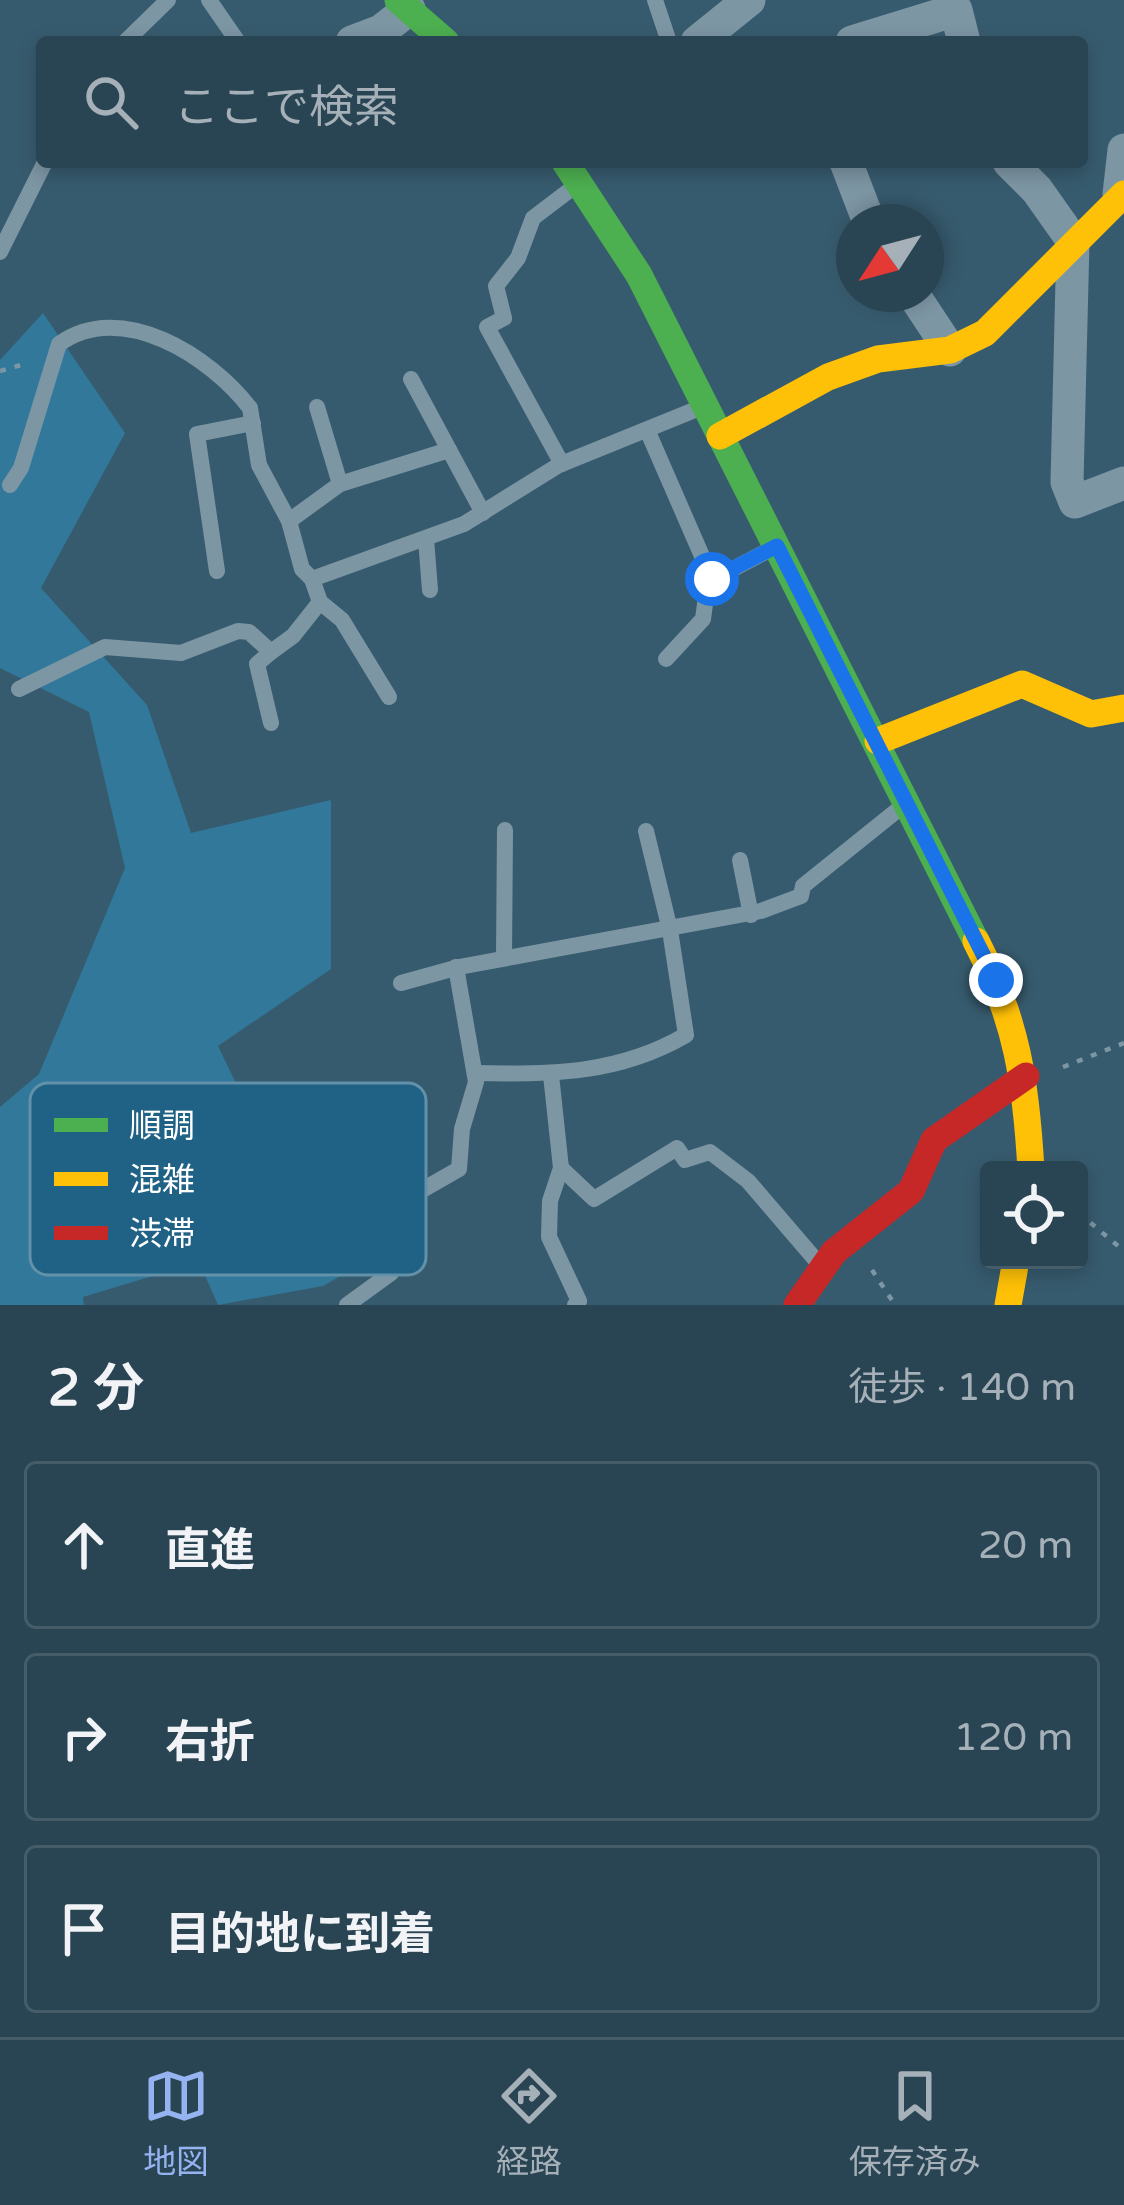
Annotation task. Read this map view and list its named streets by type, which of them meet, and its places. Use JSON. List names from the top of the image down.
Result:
{
  "legend": ["順調", "混雑", "渋滞"],
  "north": "bottom left",
  "page": {
    "search": "ここで検索",
    "heading": ["2 分", "徒歩 · 140 m"],
    "list": [
      ["直進", "20 m"],
      ["右折", "120 m"],
      "目的地に到着"
    ],
    "nav": ["地図", "経路", "保存済み"]
  }
}
